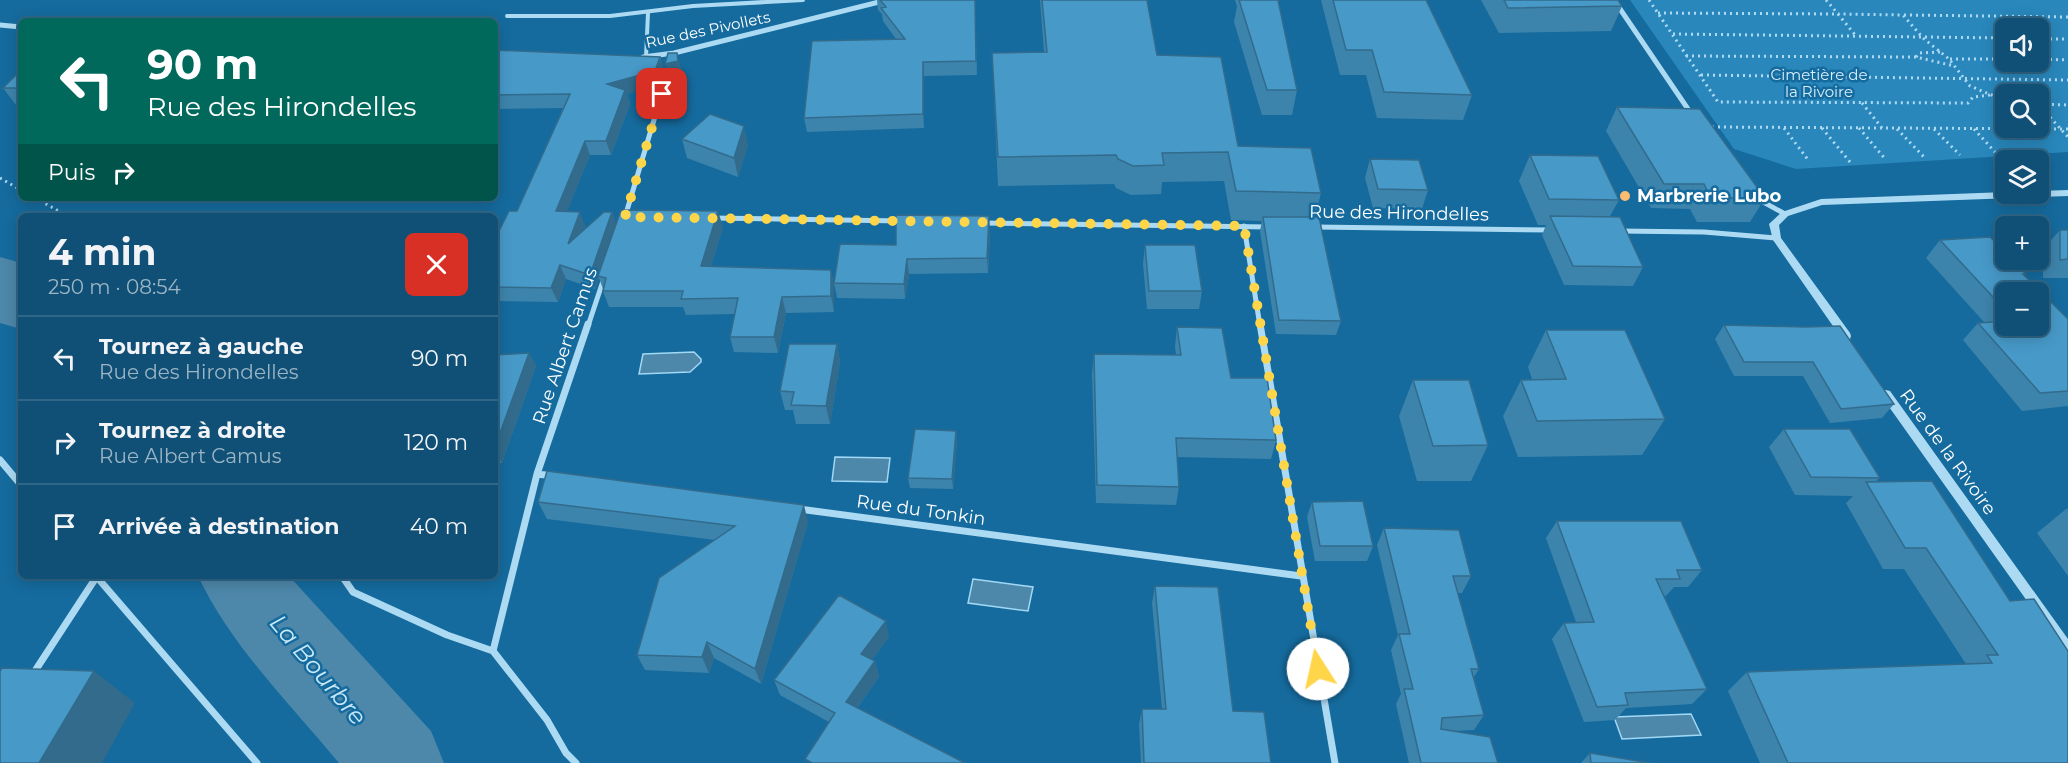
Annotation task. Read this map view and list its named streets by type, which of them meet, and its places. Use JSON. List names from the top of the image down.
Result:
{
  "streets": {
    "street": [
      "Rue des Pivollets",
      "Rue des Hirondelles",
      "Rue Albert Camus",
      "Rue de la Rivoire",
      "Rue du Tonkin"
    ]
  },
  "water": ["La Bourbre"],
  "parks": ["Cimetière de la Rivoire"],
  "places": ["Marbrerie Lubo"],
  "page": {
    "map_buttons": ["+", "−"],
    "turn": ["90 m", "Rue des Hirondelles"],
    "then": "Puis",
    "heading": ["4 min", "250 m · 08:54"],
    "list": [
      {
        "name": "Tournez à gauche",
        "note": "Rue des Hirondelles",
        "value": "90 m"
      },
      {
        "name": "Tournez à droite",
        "note": "Rue Albert Camus",
        "value": "120 m"
      },
      {
        "name": "Arrivée à destination",
        "value": "40 m"
      }
    ]
  }
}
